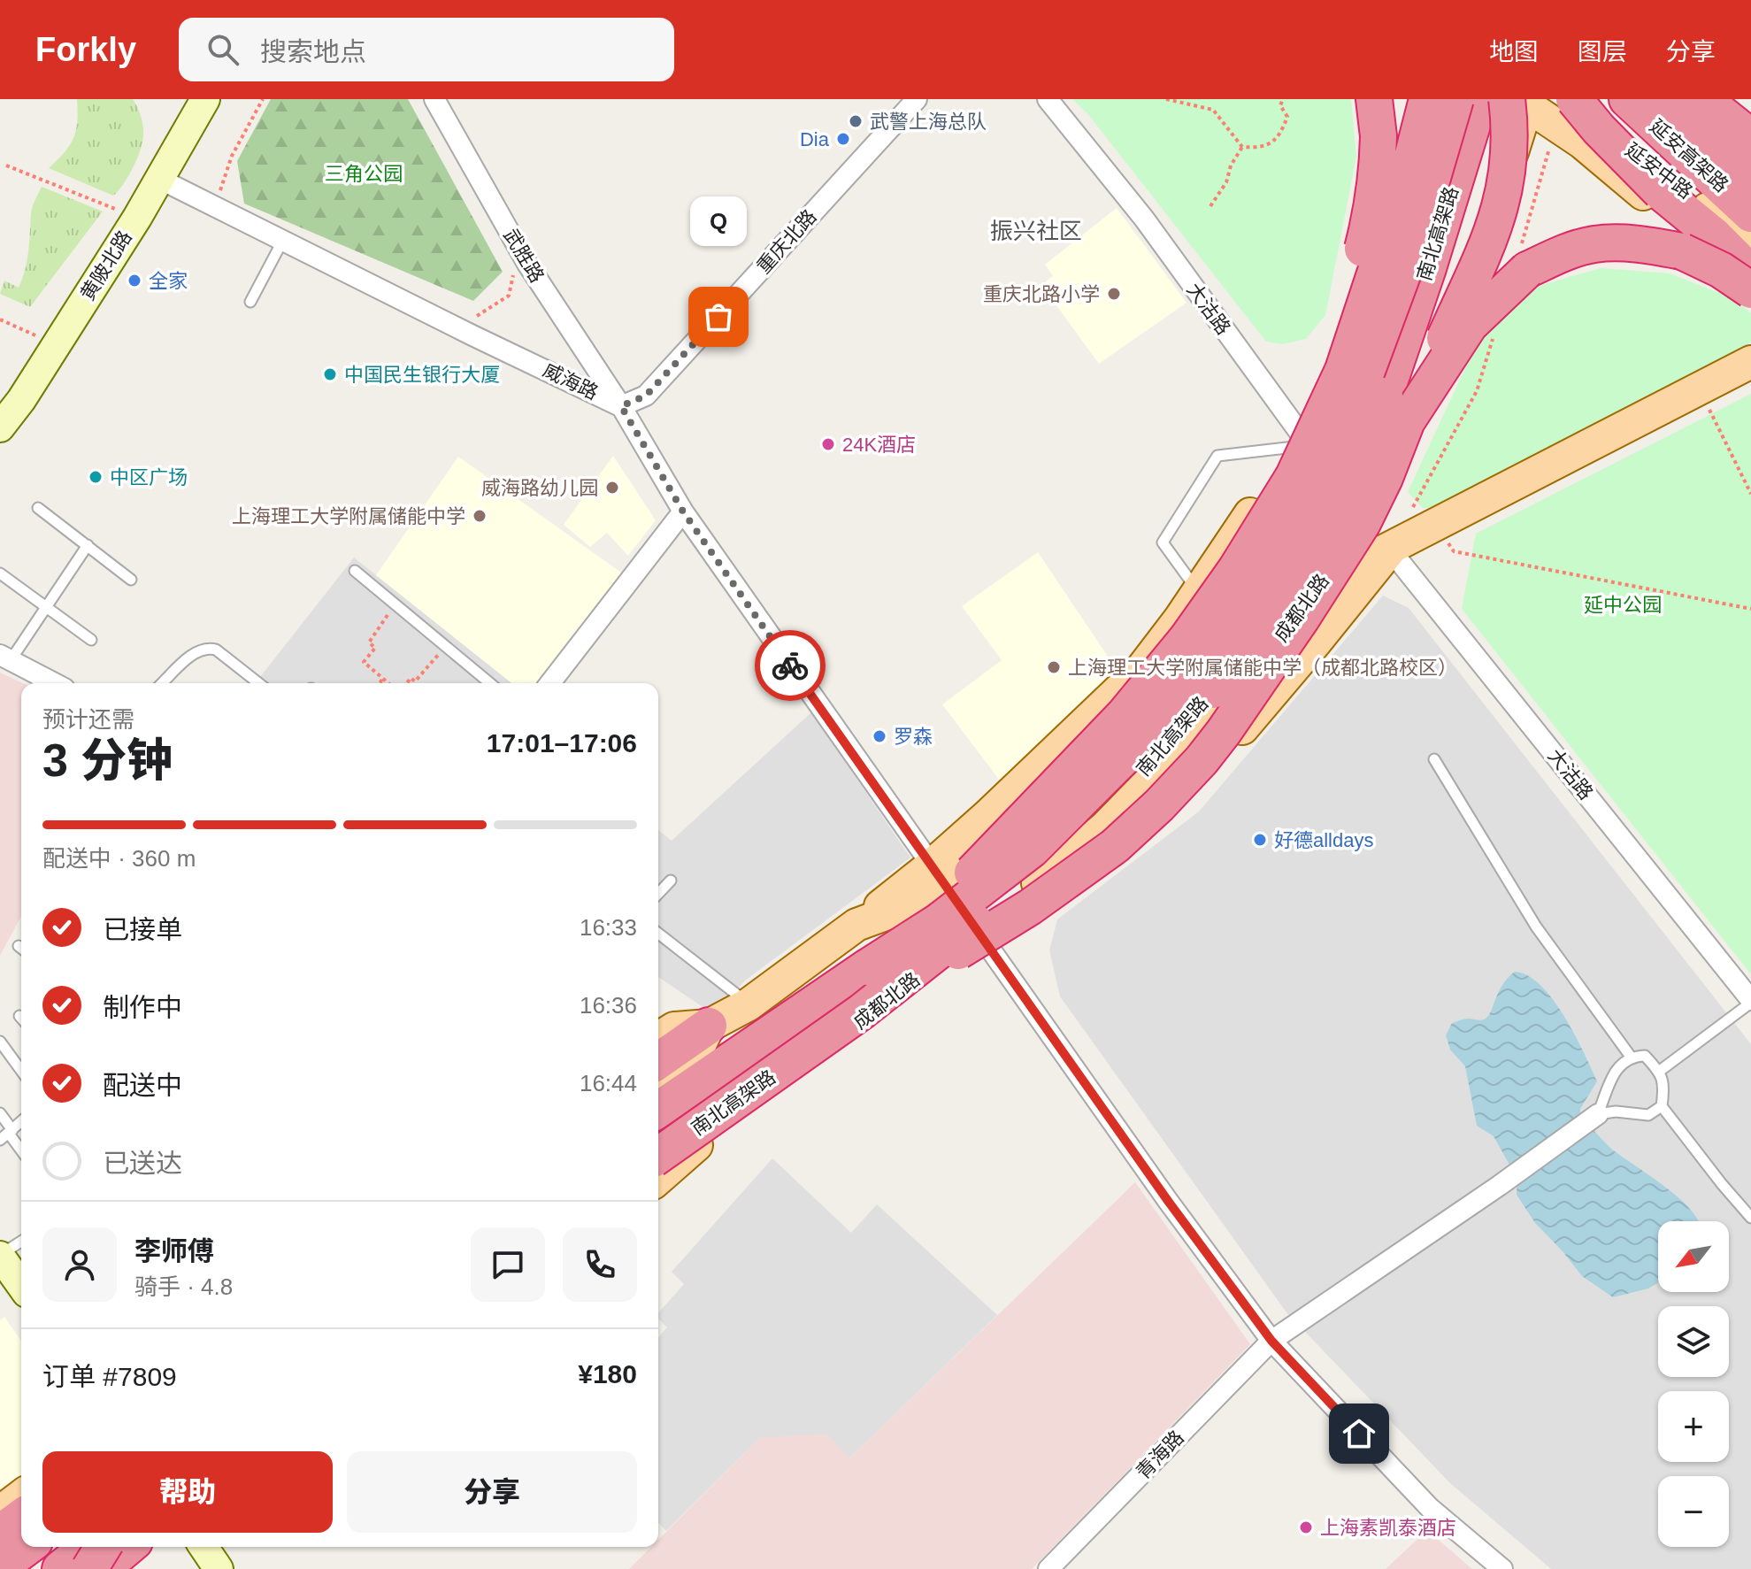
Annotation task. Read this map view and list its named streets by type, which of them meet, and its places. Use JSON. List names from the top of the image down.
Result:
{
  "streets": {
    "highway": ["延安高架路", "南北高架路"],
    "main road": ["延安中路", "成都北路"],
    "street": [
      "重庆北路",
      "武胜路",
      "黄陂北路",
      "大沽路",
      "威海路",
      "青海路"
    ]
  },
  "crossings": [
    ["延安高架路", "延安中路"],
    ["南北高架路", "成都北路"],
    ["重庆北路", "武胜路"],
    ["重庆北路", "威海路"],
    ["武胜路", "威海路"],
    ["黄陂北路", "威海路"],
    ["大沽路", "成都北路"],
    ["威海路", "成都北路"],
    ["威海路", "青海路"]
  ],
  "districts": ["振兴社区"],
  "parks": ["三角公园", "延中公园"],
  "places": [
    "武警上海总队",
    "Dia",
    "全家",
    "重庆北路小学",
    "Q",
    "中国民生银行大厦",
    "24K酒店",
    "中区广场",
    "威海路幼儿园",
    "上海理工大学附属储能中学",
    "上海理工大学附属储能中学（成都北路校区）",
    "罗森",
    "好德alldays",
    "上海素凯泰酒店"
  ],
  "north": "bottom left",
  "page": {
    "header": "Forkly",
    "search": "搜索地点",
    "nav": ["地图", "图层", "分享"],
    "bubble": "Q",
    "heading": ["3 分钟", "预计还需", "17:01–17:06"],
    "panel": [
      "李师傅",
      "骑手 · 4.8",
      "订单 #7809",
      "¥180"
    ],
    "bar": "配送中 · 360 m",
    "list": [
      ["已接单", "16:33"],
      ["制作中", "16:36"],
      ["配送中", "16:44"],
      "已送达"
    ],
    "map_buttons": ["+", "−"],
    "buttons": ["帮助", "分享"]
  }
}
